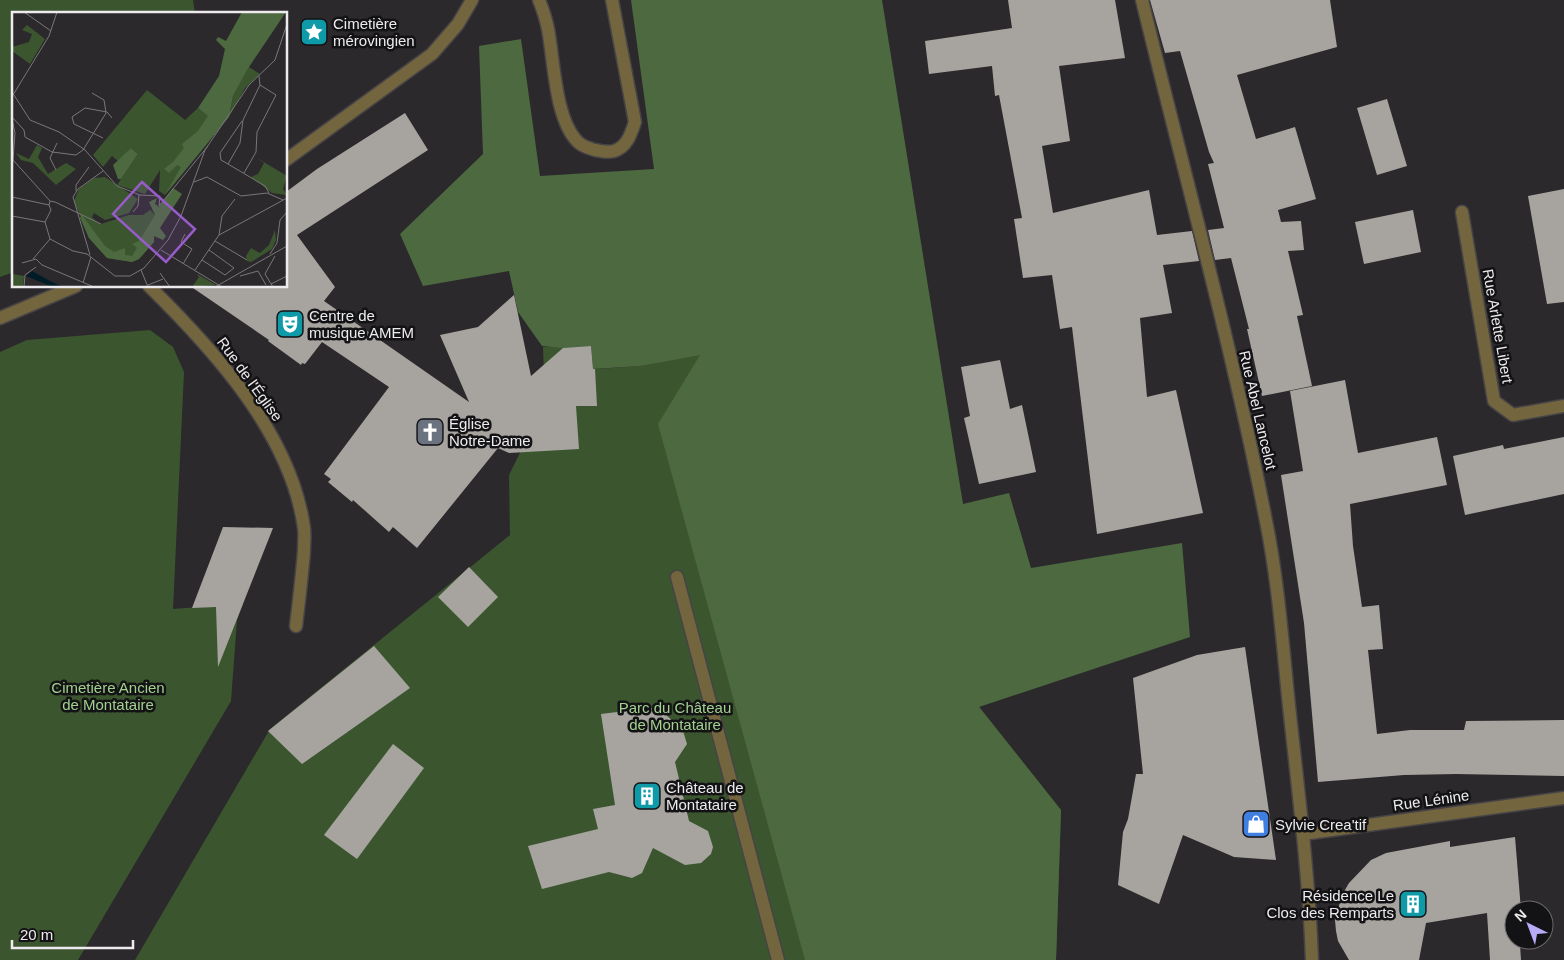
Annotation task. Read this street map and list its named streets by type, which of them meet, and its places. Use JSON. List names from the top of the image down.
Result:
{
  "streets": {
    "street": [
      "Rue Arlette Libert",
      "Rue de l'Église",
      "Rue Abel Lancelot",
      "Rue Lénine"
    ]
  },
  "crossings": [
    ["Rue Abel Lancelot", "Rue Lénine"]
  ],
  "parks": ["Cimetière Ancien de Montataire", "Parc du Château de Montataire"],
  "places": {
    "place": ["Cimetière mérovingien"],
    "theatre": ["Centre de musique AMEM"],
    "church": ["Église Notre-Dame"],
    "building": ["Château de Montataire", "Résidence Le Clos des Remparts"],
    "shop": ["Sylvie Crea'tif"]
  },
  "scale_bar": "20 m",
  "north": "top left"
}
